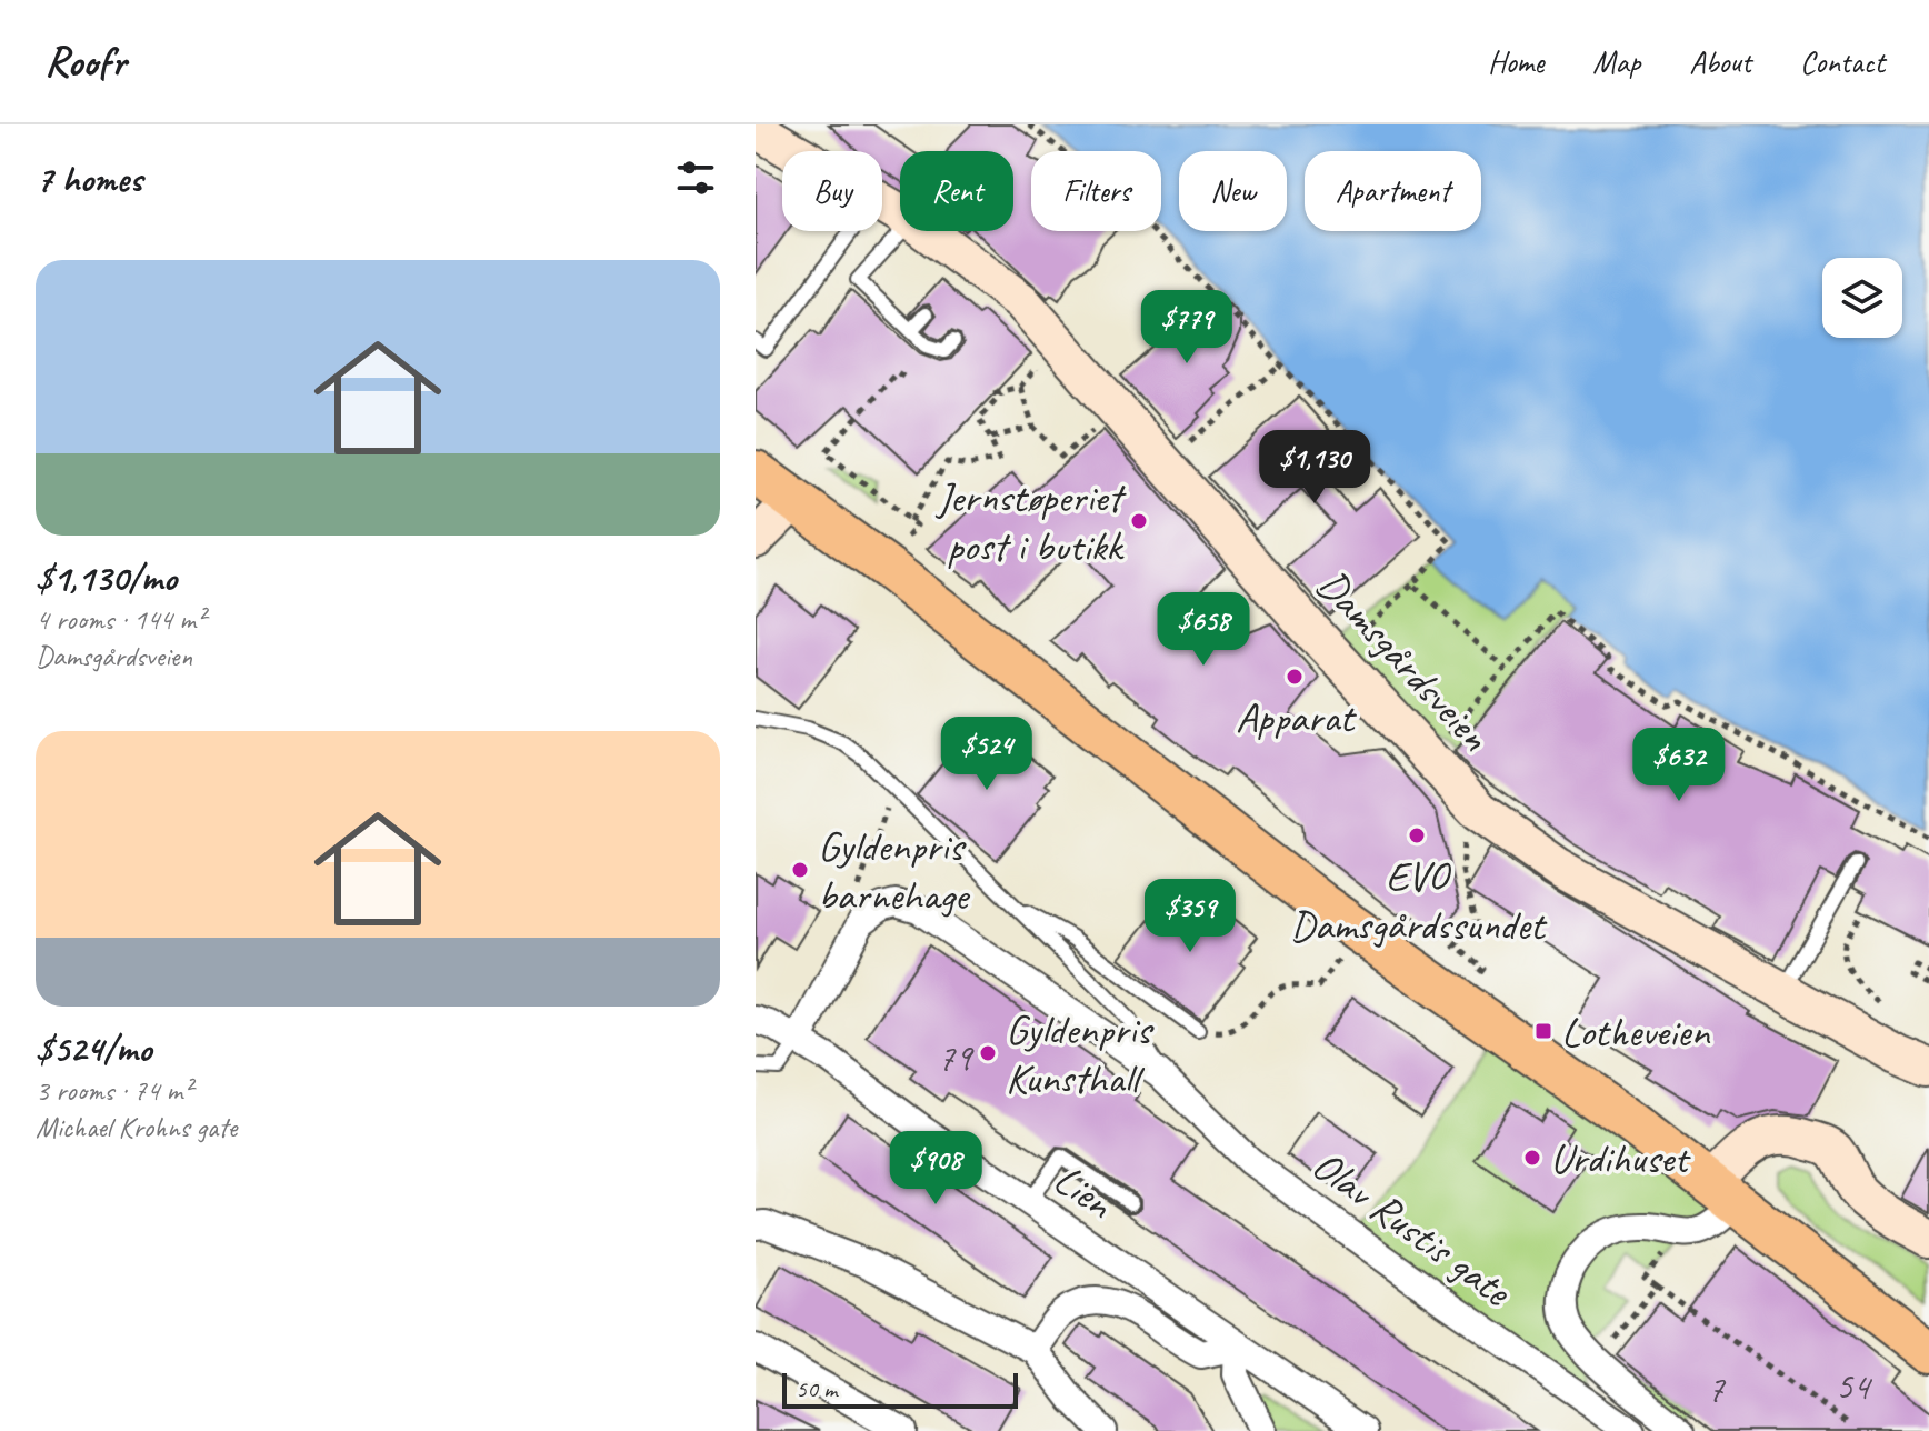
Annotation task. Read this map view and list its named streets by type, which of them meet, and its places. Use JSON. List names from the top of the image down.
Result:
{
  "streets": {
    "street": ["Damsgårdsveien", "Lien", "Olav Rustis gate"]
  },
  "crossings": [
    ["Lien", "Olav Rustis gate"]
  ],
  "places": {
    "other": [
      "Jernstøperiet post i butikk",
      "Apparat",
      "EVO Damsgårdssundet",
      "Gyldenpris barnehage",
      "Gyldenpris Kunsthall",
      "Urdihuset"
    ],
    "transit": ["Lotheveien"]
  },
  "house_numbers": ["79", "54", "7"],
  "scale_bar": "50 m",
  "page": {
    "header": "Roofr",
    "nav": [
      "Home",
      "Map",
      "About",
      "Contact"
    ],
    "heading": "7 homes",
    "chip": [
      "Buy",
      "Rent",
      "Filters",
      "New",
      "Apartment"
    ],
    "list": [
      {
        "name": "$1,130/mo",
        "note": "4 rooms · 144 m² · Damsgårdsveien"
      },
      {
        "name": "$524/mo",
        "note": "3 rooms · 74 m² · Michael Krohns gate"
      }
    ],
    "price": [
      "$779",
      "$1,130",
      "$658",
      "$524",
      "$632",
      "$359",
      "$908"
    ],
    "scale": "50 m"
  }
}
